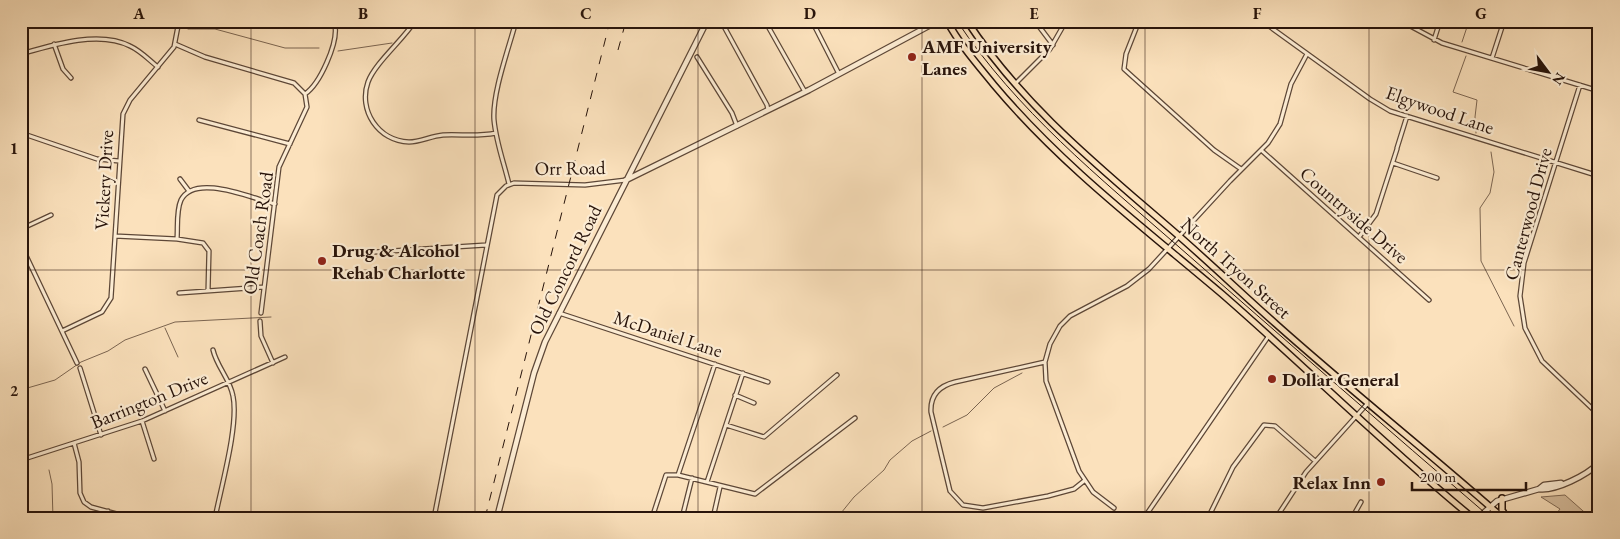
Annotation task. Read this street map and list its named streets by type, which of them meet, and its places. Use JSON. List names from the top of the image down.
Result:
{
  "streets": {
    "main road": ["North Tryon Street"],
    "street": [
      "Elgywood Lane",
      "Orr Road",
      "Vickery Drive",
      "Canterwood Drive",
      "Countryside Drive",
      "Old Coach Road",
      "Old Concord Road",
      "McDaniel Lane",
      "Barrington Drive"
    ]
  },
  "crossings": [
    ["Elgywood Lane", "Canterwood Drive"],
    ["Orr Road", "Old Concord Road"],
    ["Old Coach Road", "Barrington Drive"],
    ["Old Concord Road", "McDaniel Lane"]
  ],
  "places": [
    "AMF University Lanes",
    "Drug & Alcohol Rehab Charlotte",
    "Dollar General",
    "Relax Inn"
  ],
  "scale_bar": "200 m",
  "north": "bottom right",
  "grid": {
    "columns": [
      "A",
      "B",
      "C",
      "D",
      "E",
      "F",
      "G"
    ],
    "rows": ["1", "2"]
  }
}
